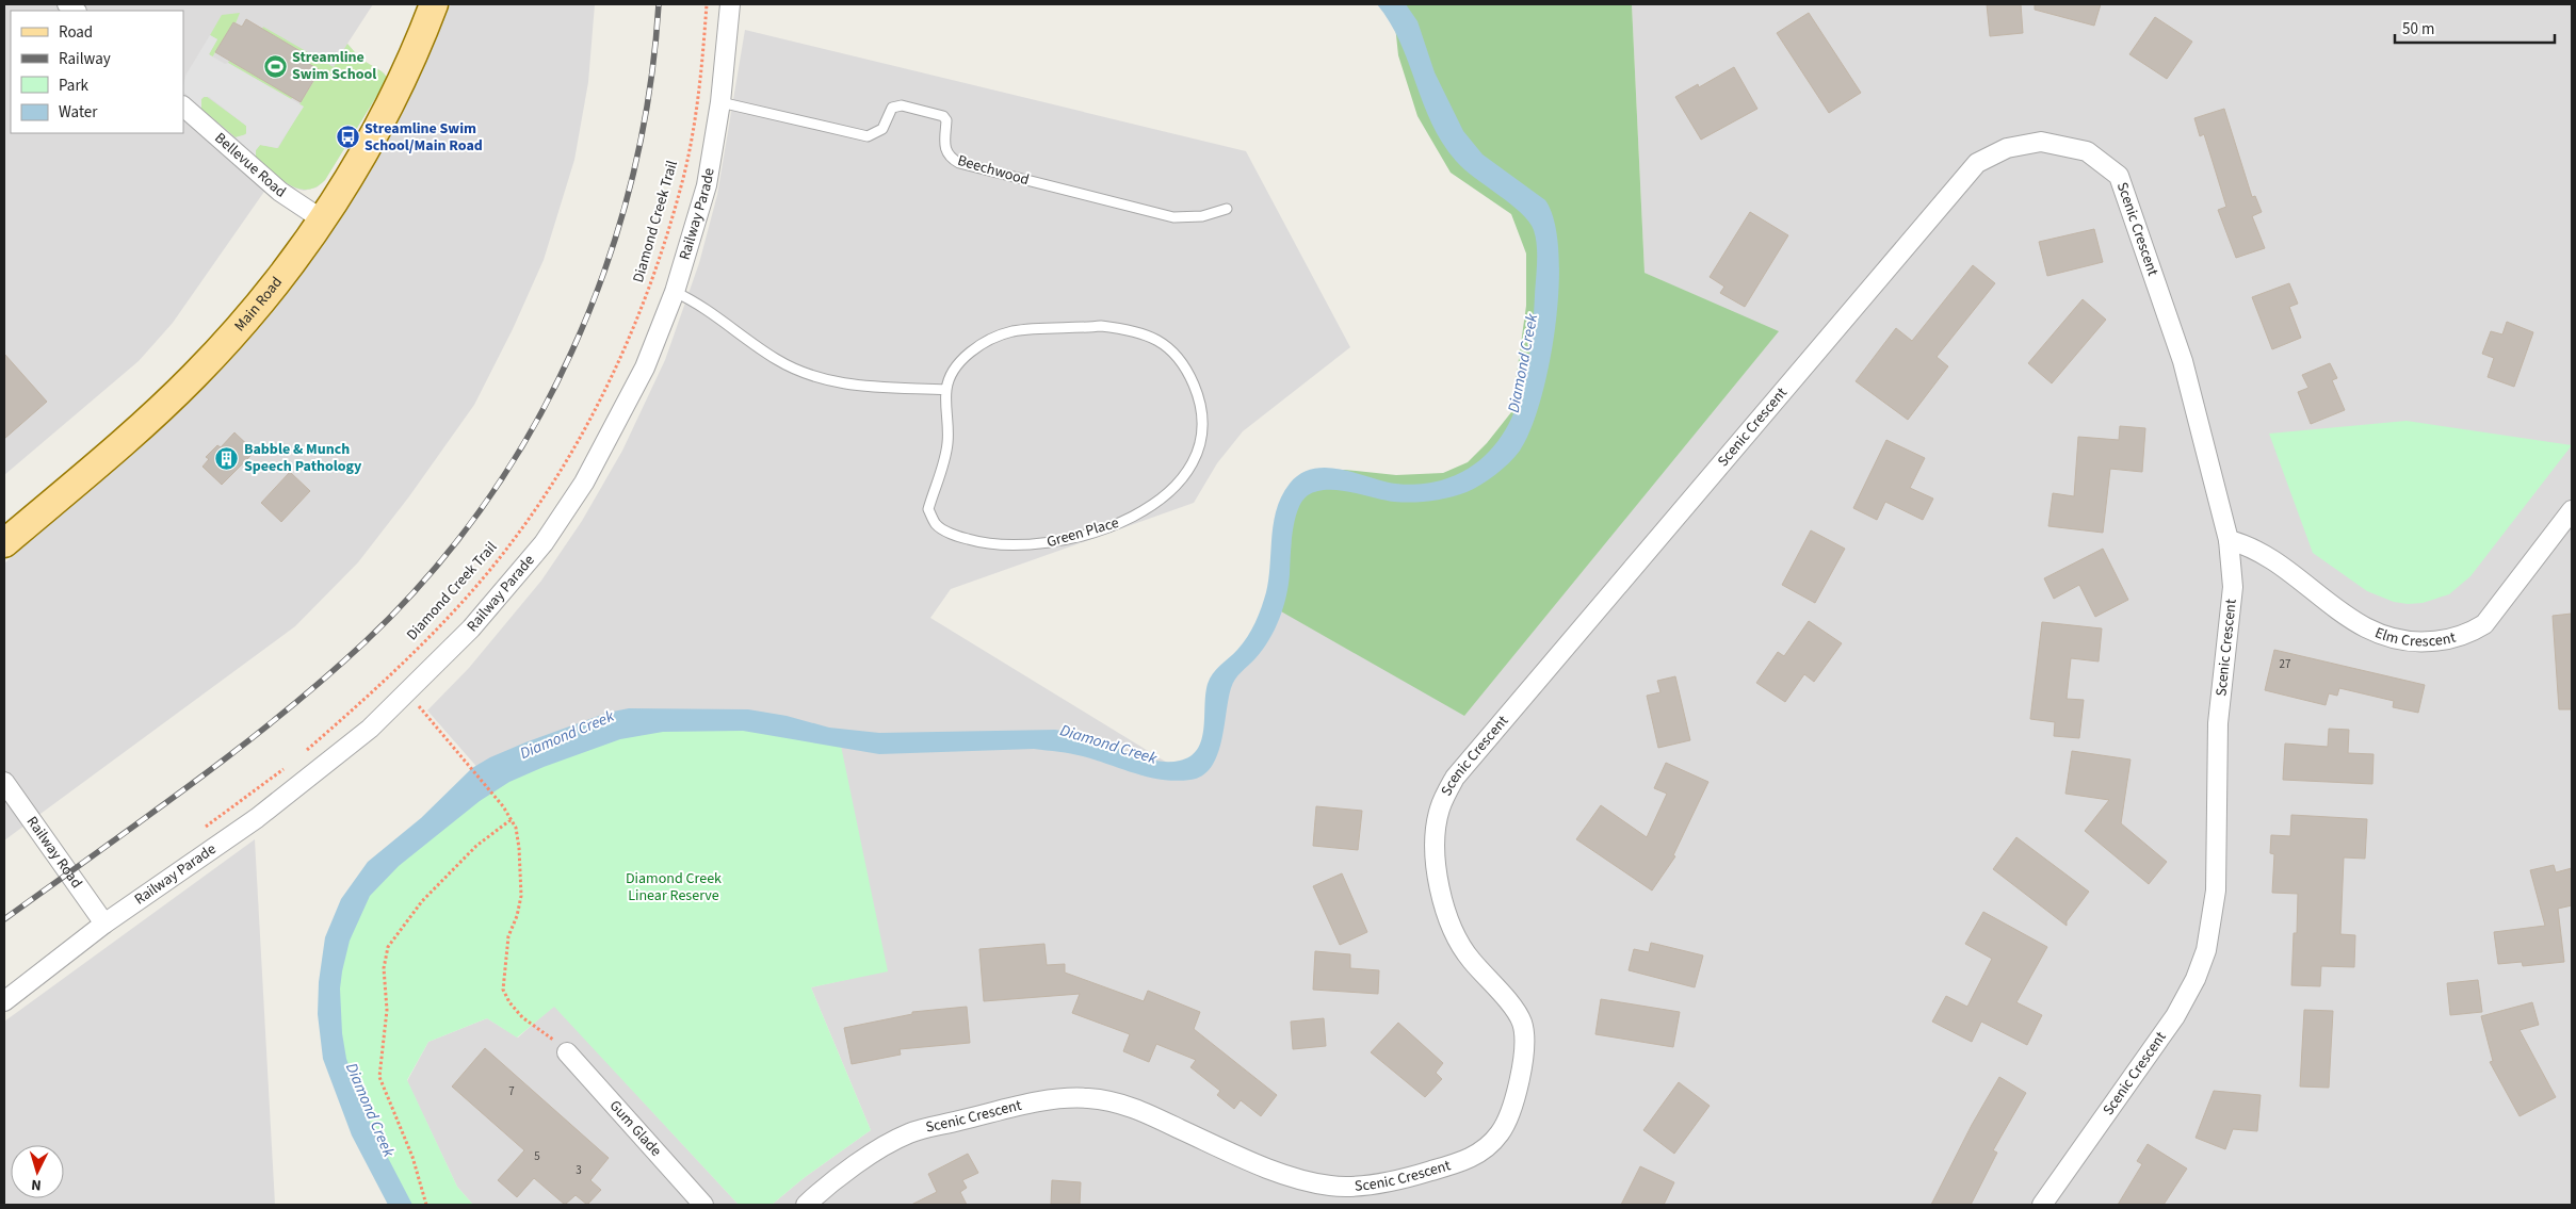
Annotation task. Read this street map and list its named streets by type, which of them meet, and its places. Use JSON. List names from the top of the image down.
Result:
{
  "streets": {
    "main road": ["Main Road"],
    "street": [
      "Bellevue Road",
      "Railway Parade",
      "Scenic Crescent",
      "Elm Crescent",
      "Railway Road",
      "Gum Glade"
    ],
    "lane": ["Beechwood", "Green Place"],
    "path": ["Diamond Creek Trail"]
  },
  "crossings": [
    ["Bellevue Road", "Main Road"],
    ["Beechwood", "Railway Parade"],
    ["Railway Parade", "Railway Road"],
    ["Scenic Crescent", "Elm Crescent"]
  ],
  "water": ["Diamond Creek"],
  "parks": ["Diamond Creek Linear Reserve"],
  "places": {
    "sports": ["Streamline Swim School"],
    "bus stop": ["Streamline Swim School/Main Road"],
    "building": ["Babble & Munch Speech Pathology"]
  },
  "house_numbers": [
    "27",
    "7",
    "5",
    "3"
  ],
  "legend": [
    "Road",
    "Railway",
    "Park",
    "Water"
  ],
  "scale_bar": "50 m",
  "north": "bottom"
}
